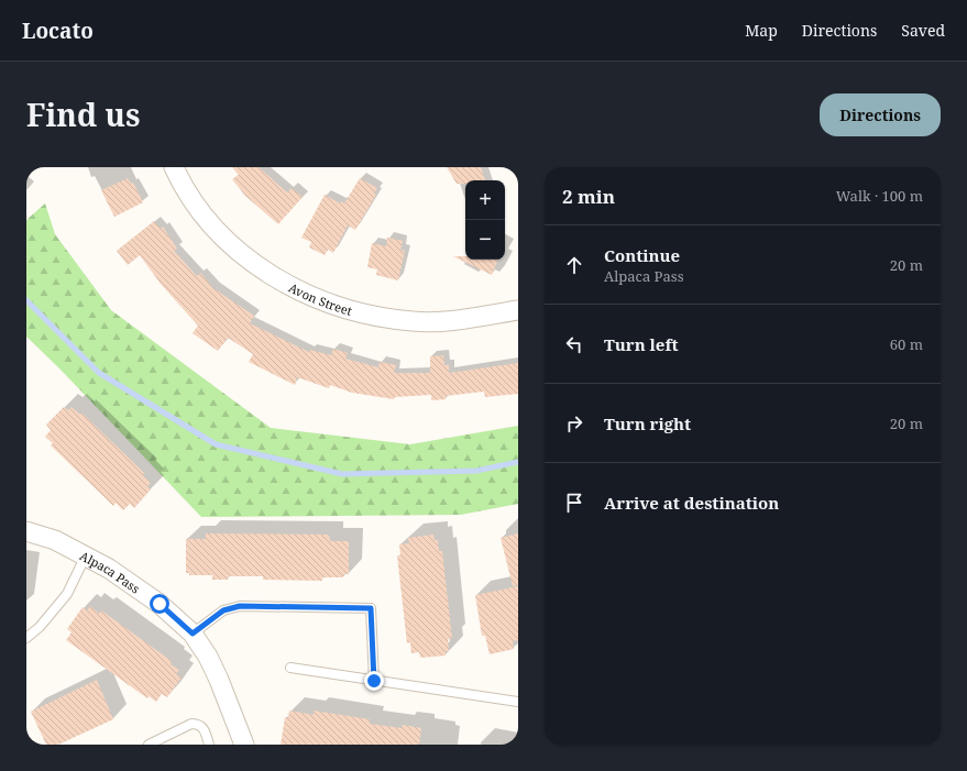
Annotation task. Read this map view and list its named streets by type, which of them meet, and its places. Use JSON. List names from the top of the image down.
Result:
{
  "streets": {
    "street": ["Avon Street", "Alpaca Pass"]
  },
  "page": {
    "header": "Locato",
    "nav": ["Map", "Directions", "Saved"],
    "title": "Find us",
    "buttons": "Directions",
    "heading": ["2 min", "Walk · 100 m"],
    "map_buttons": ["+", "−"],
    "list": [
      ["Continue", "Alpaca Pass", "20 m"],
      ["Turn left", "60 m"],
      ["Turn right", "20 m"],
      "Arrive at destination"
    ]
  }
}
